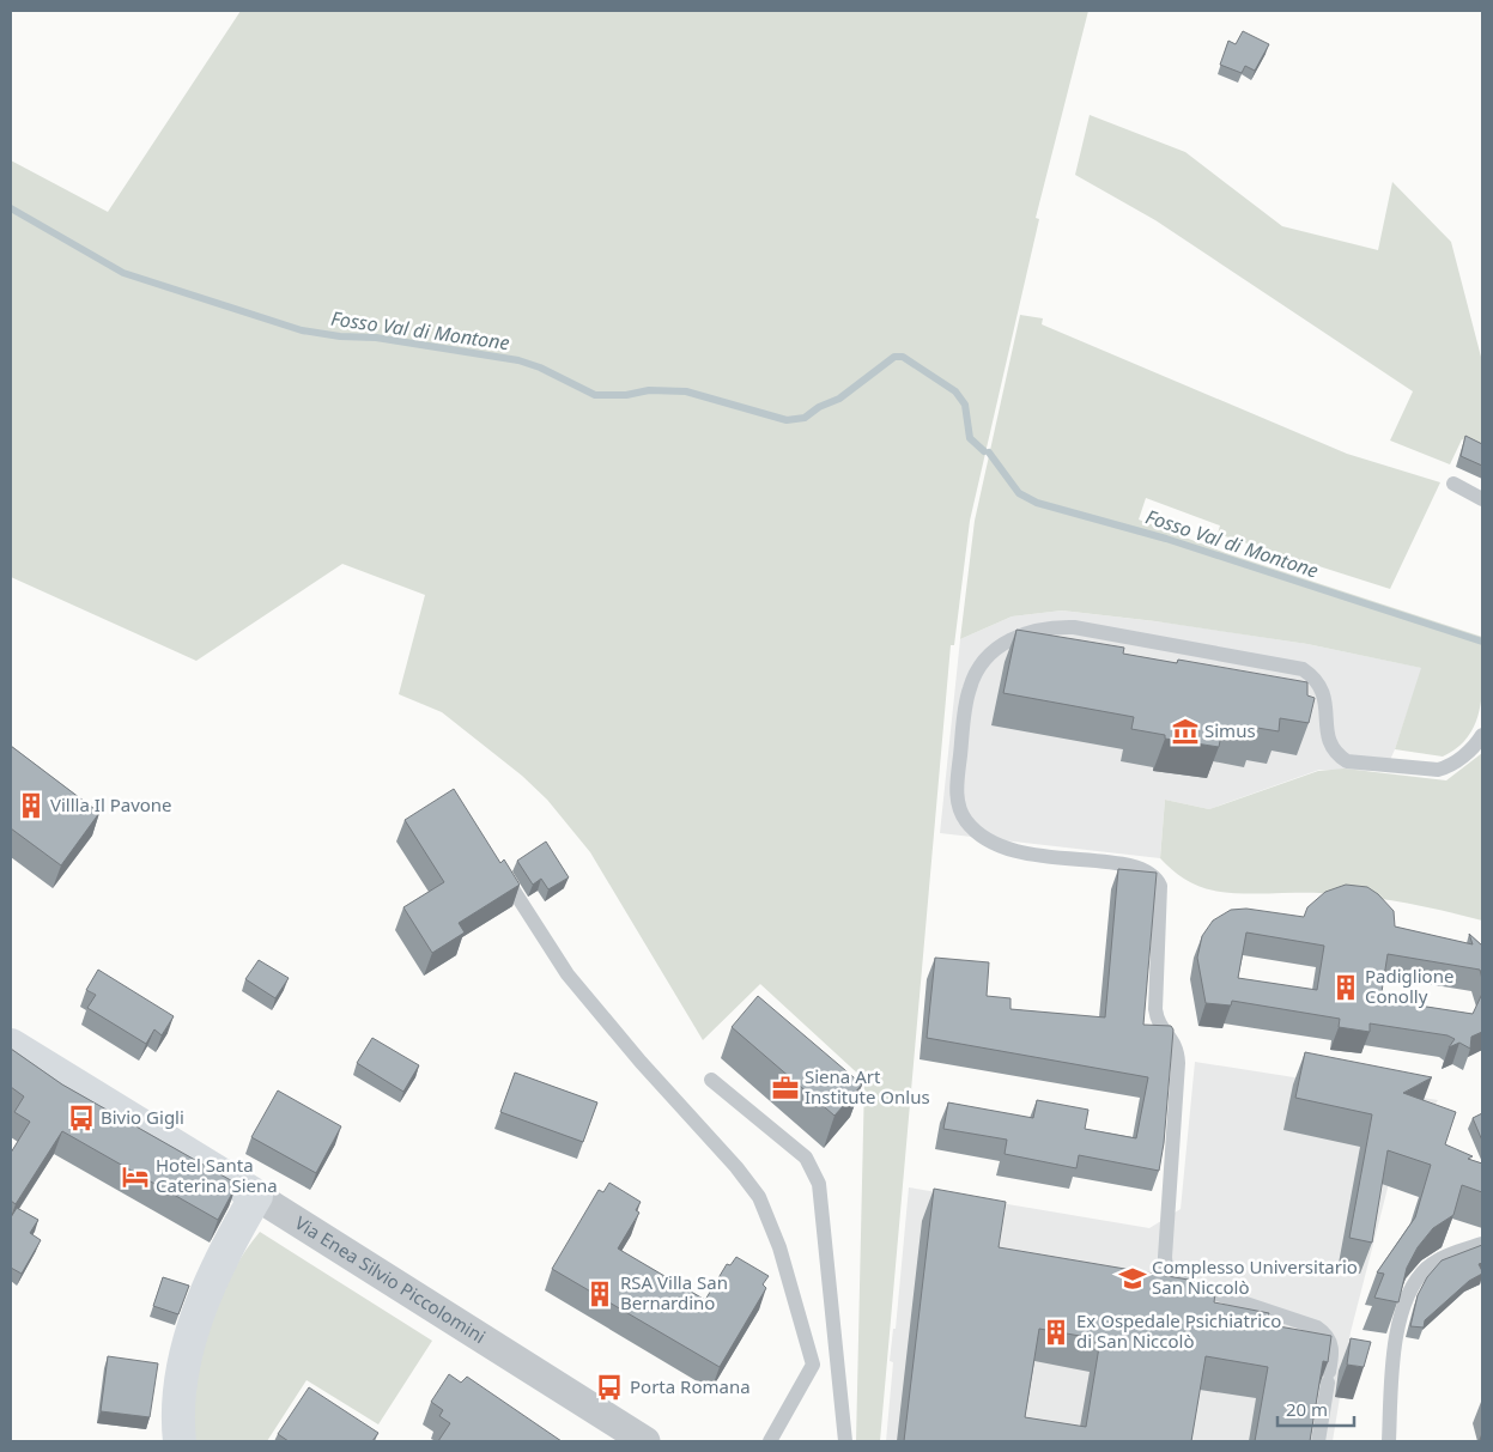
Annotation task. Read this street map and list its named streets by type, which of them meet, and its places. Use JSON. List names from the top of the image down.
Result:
{
  "streets": {
    "main road": ["Via Enea Silvio Piccolomini"]
  },
  "water": ["Fosso Val di Montone"],
  "places": {
    "museum": ["Simus"],
    "building": [
      "Villla Il Pavone",
      "Padiglione Conolly",
      "RSA Villa San Bernardino",
      "Ex Ospedale Psichiatrico di San Niccolò"
    ],
    "office": ["Siena Art Institute Onlus"],
    "bus stop": ["Bivio Gigli", "Porta Romana"],
    "hotel": ["Hotel Santa Caterina Siena"],
    "school or university": ["Complesso Universitario San Niccolò"]
  },
  "scale_bar": "20 m"
}
